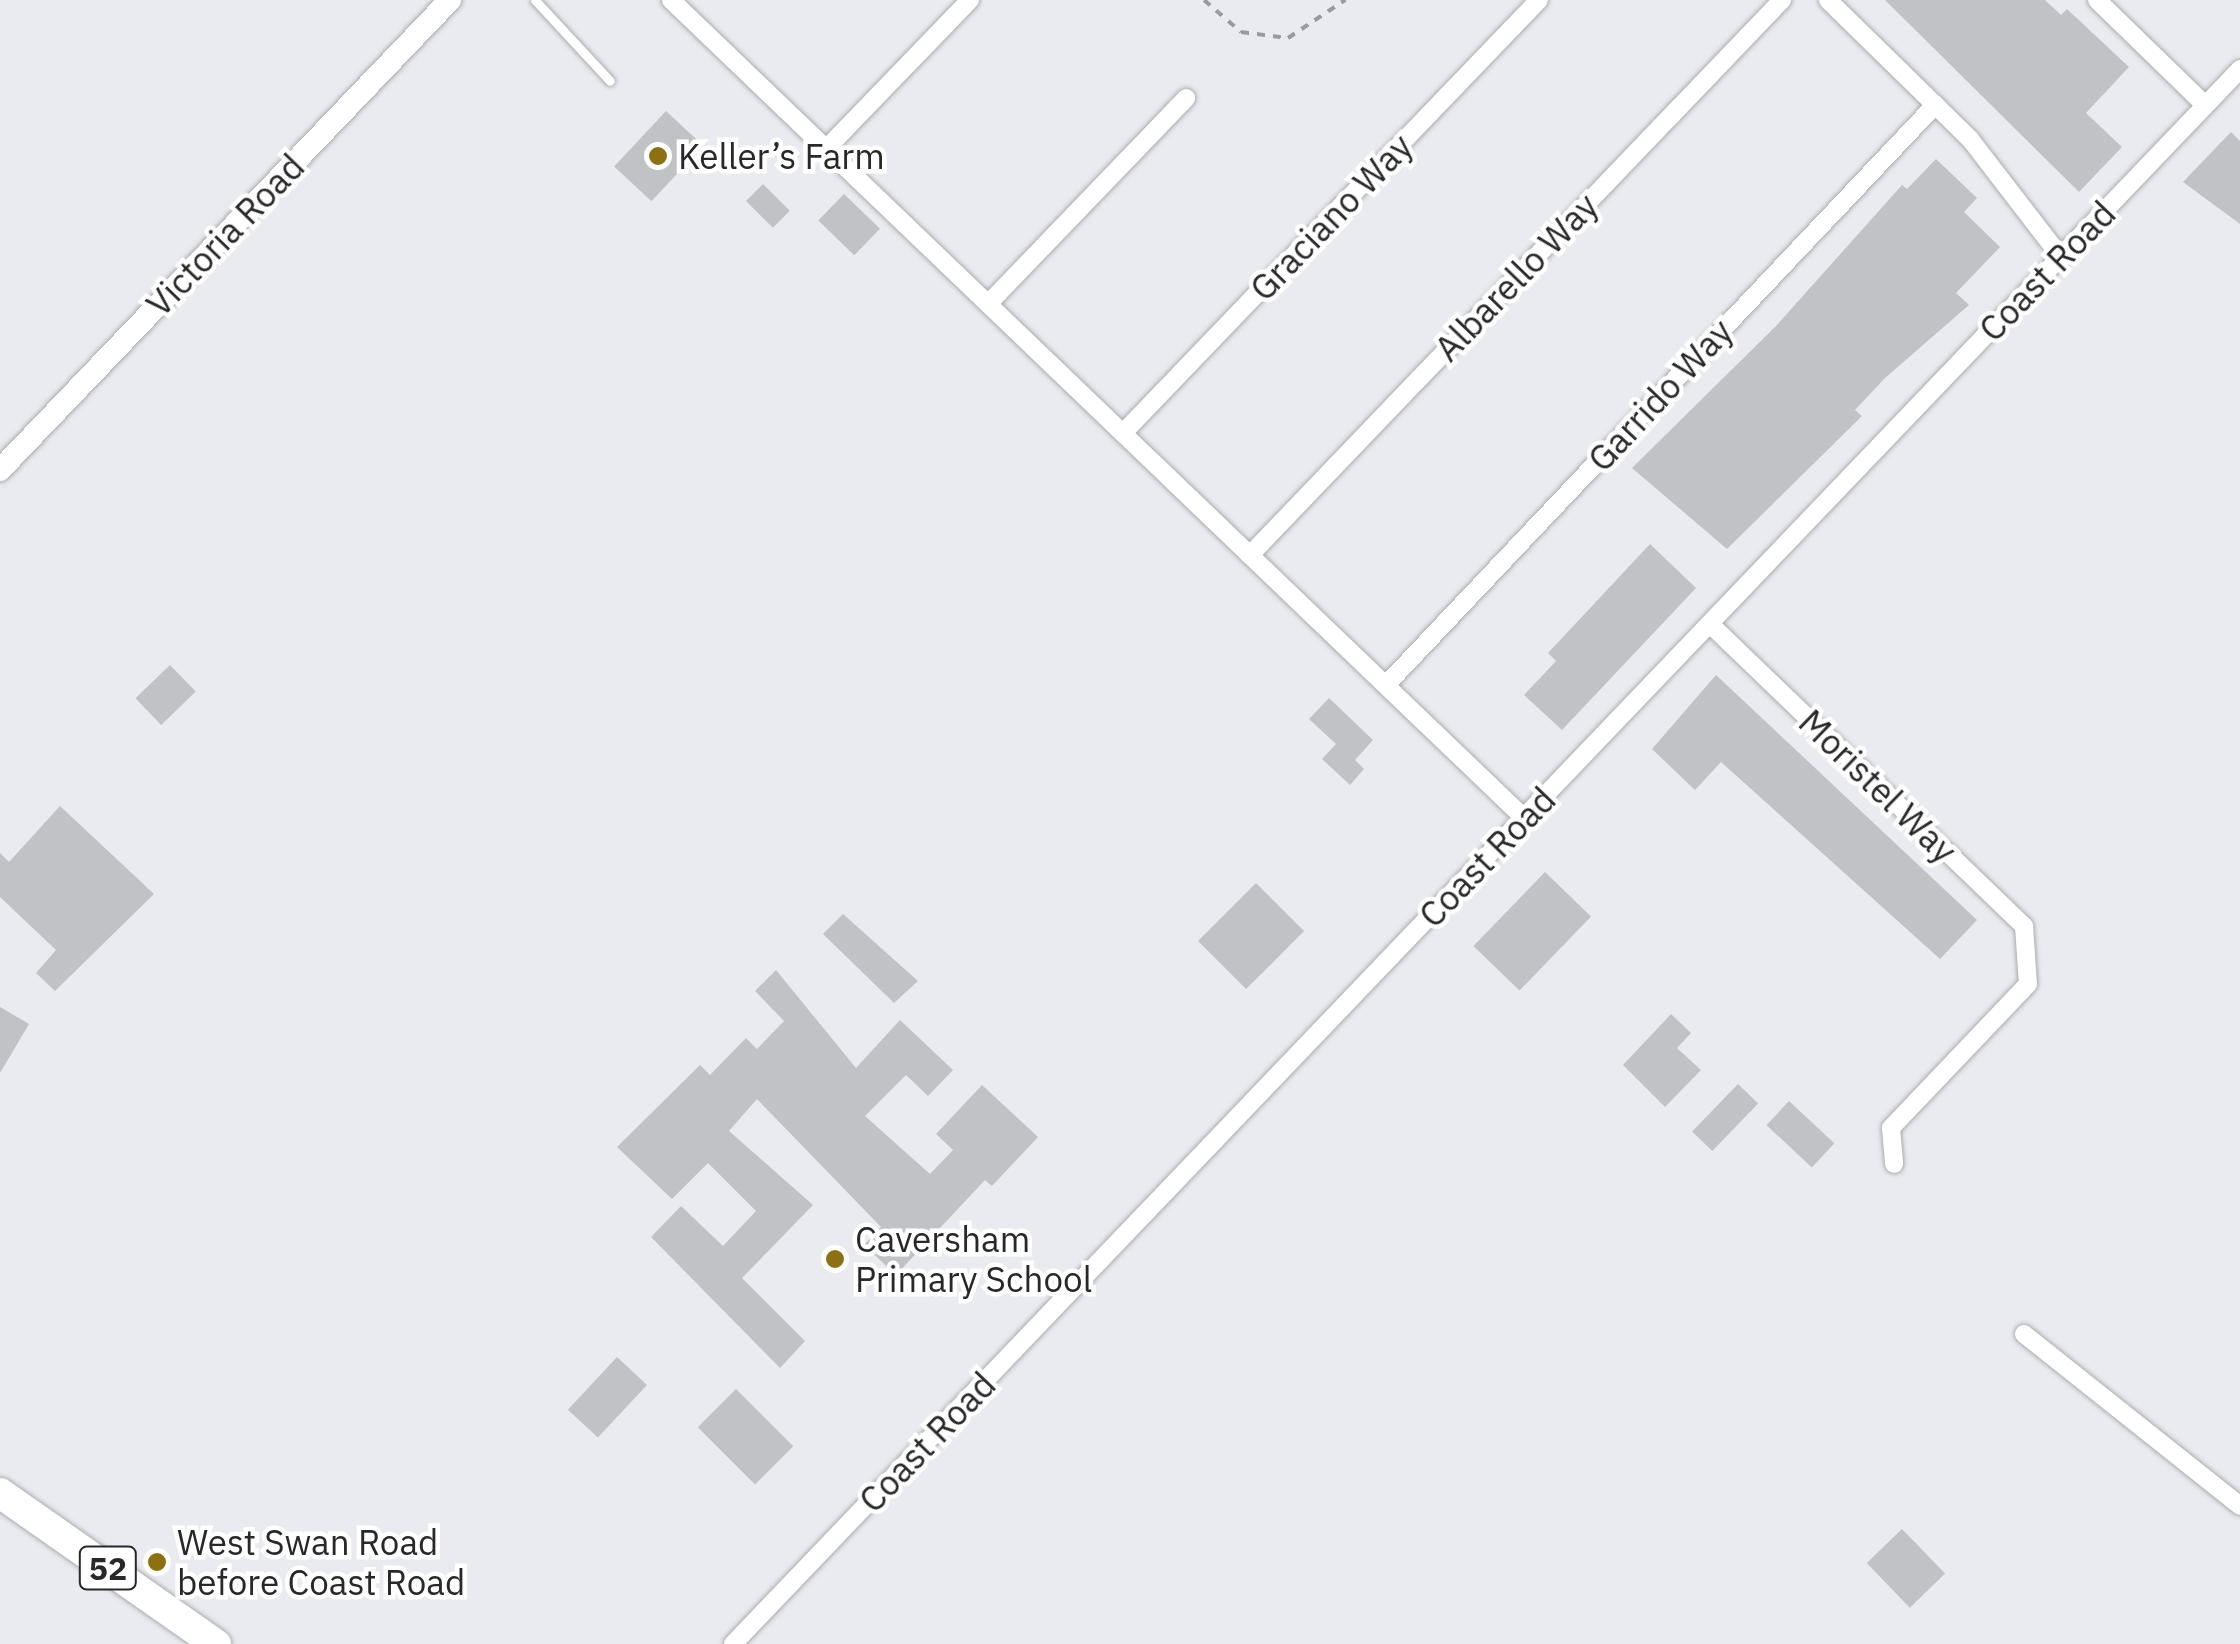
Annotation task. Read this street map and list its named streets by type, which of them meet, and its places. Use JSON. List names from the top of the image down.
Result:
{
  "streets": {
    "main road": ["52"],
    "street": [
      "Graciano Way",
      "Victoria Road",
      "Coast Road",
      "Albarello Way",
      "Garrido Way",
      "Moristel Way"
    ]
  },
  "crossings": [
    ["Coast Road", "Moristel Way"]
  ],
  "places": ["Keller’s Farm", "Caversham Primary School", "West Swan Road before Coast Road"]
}
